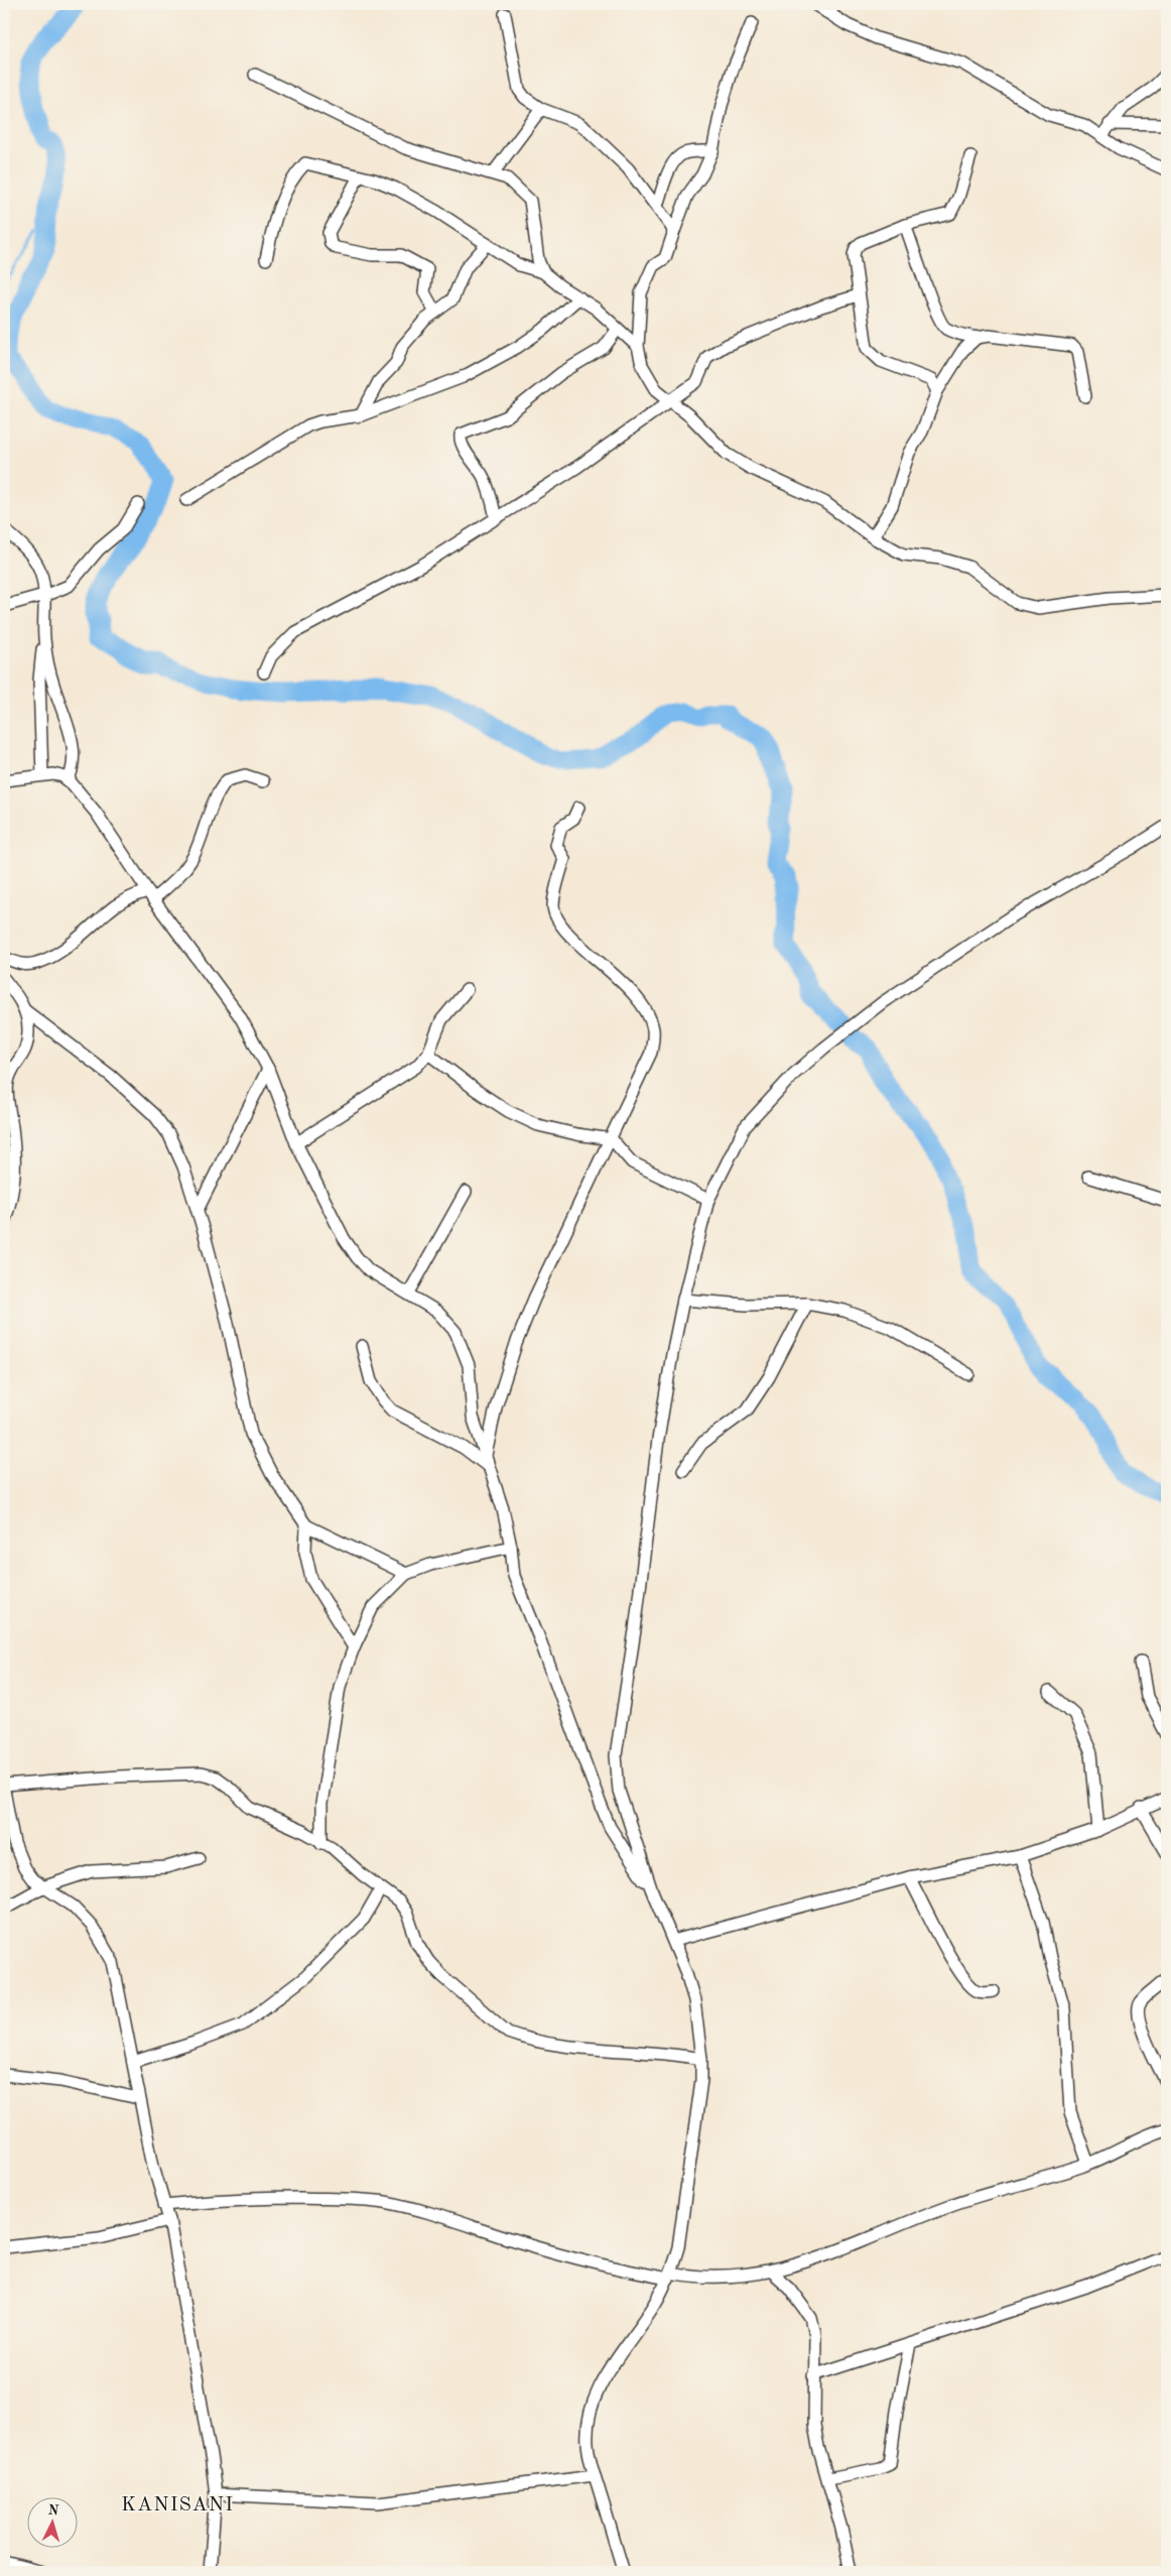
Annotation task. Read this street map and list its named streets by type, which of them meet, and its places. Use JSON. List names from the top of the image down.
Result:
{
  "districts": ["KANISANI"],
  "north": "top"
}
